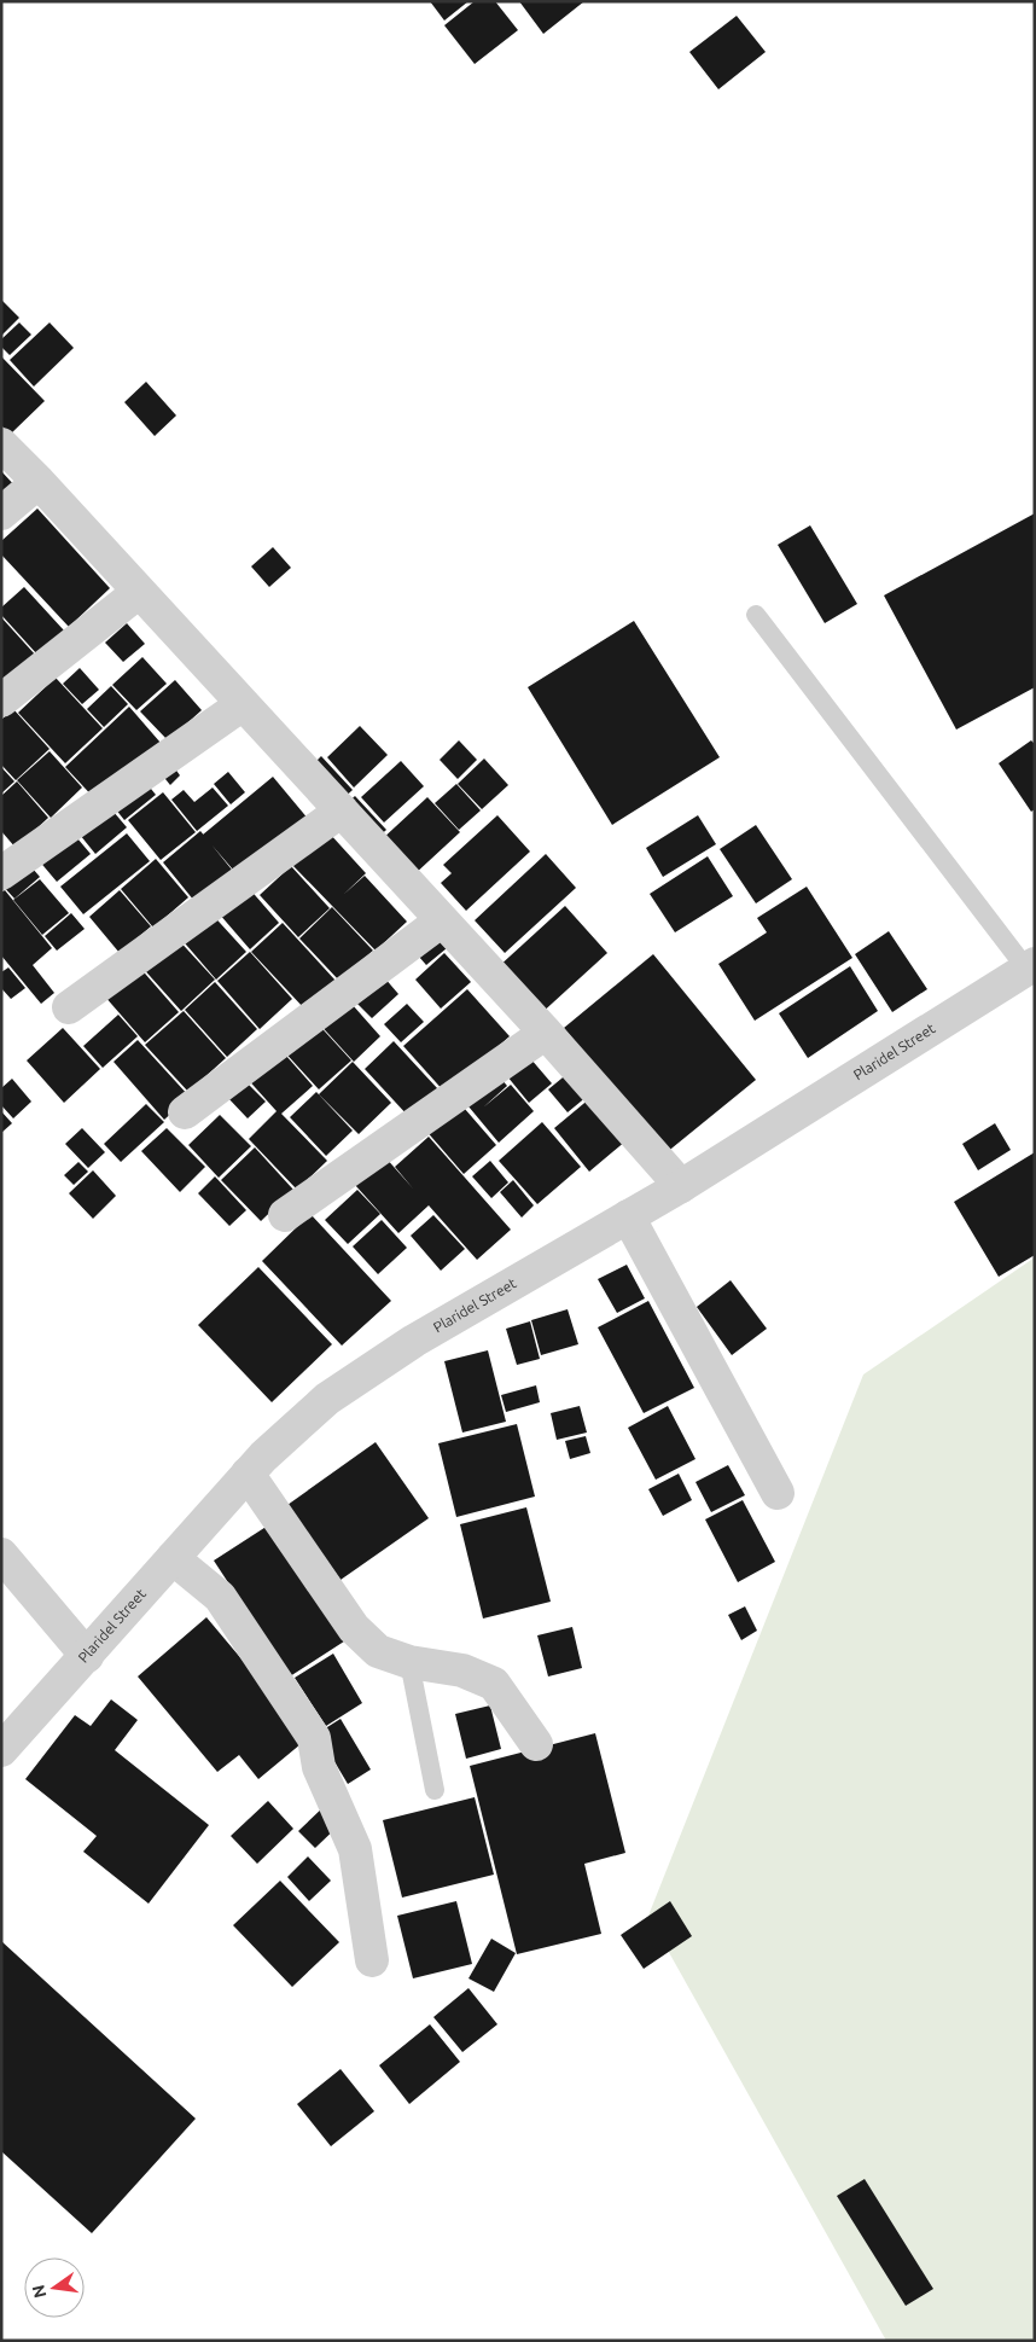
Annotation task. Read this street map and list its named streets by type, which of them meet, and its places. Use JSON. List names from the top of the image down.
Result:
{
  "streets": {
    "street": ["Plaridel Street"]
  },
  "north": "left"
}
